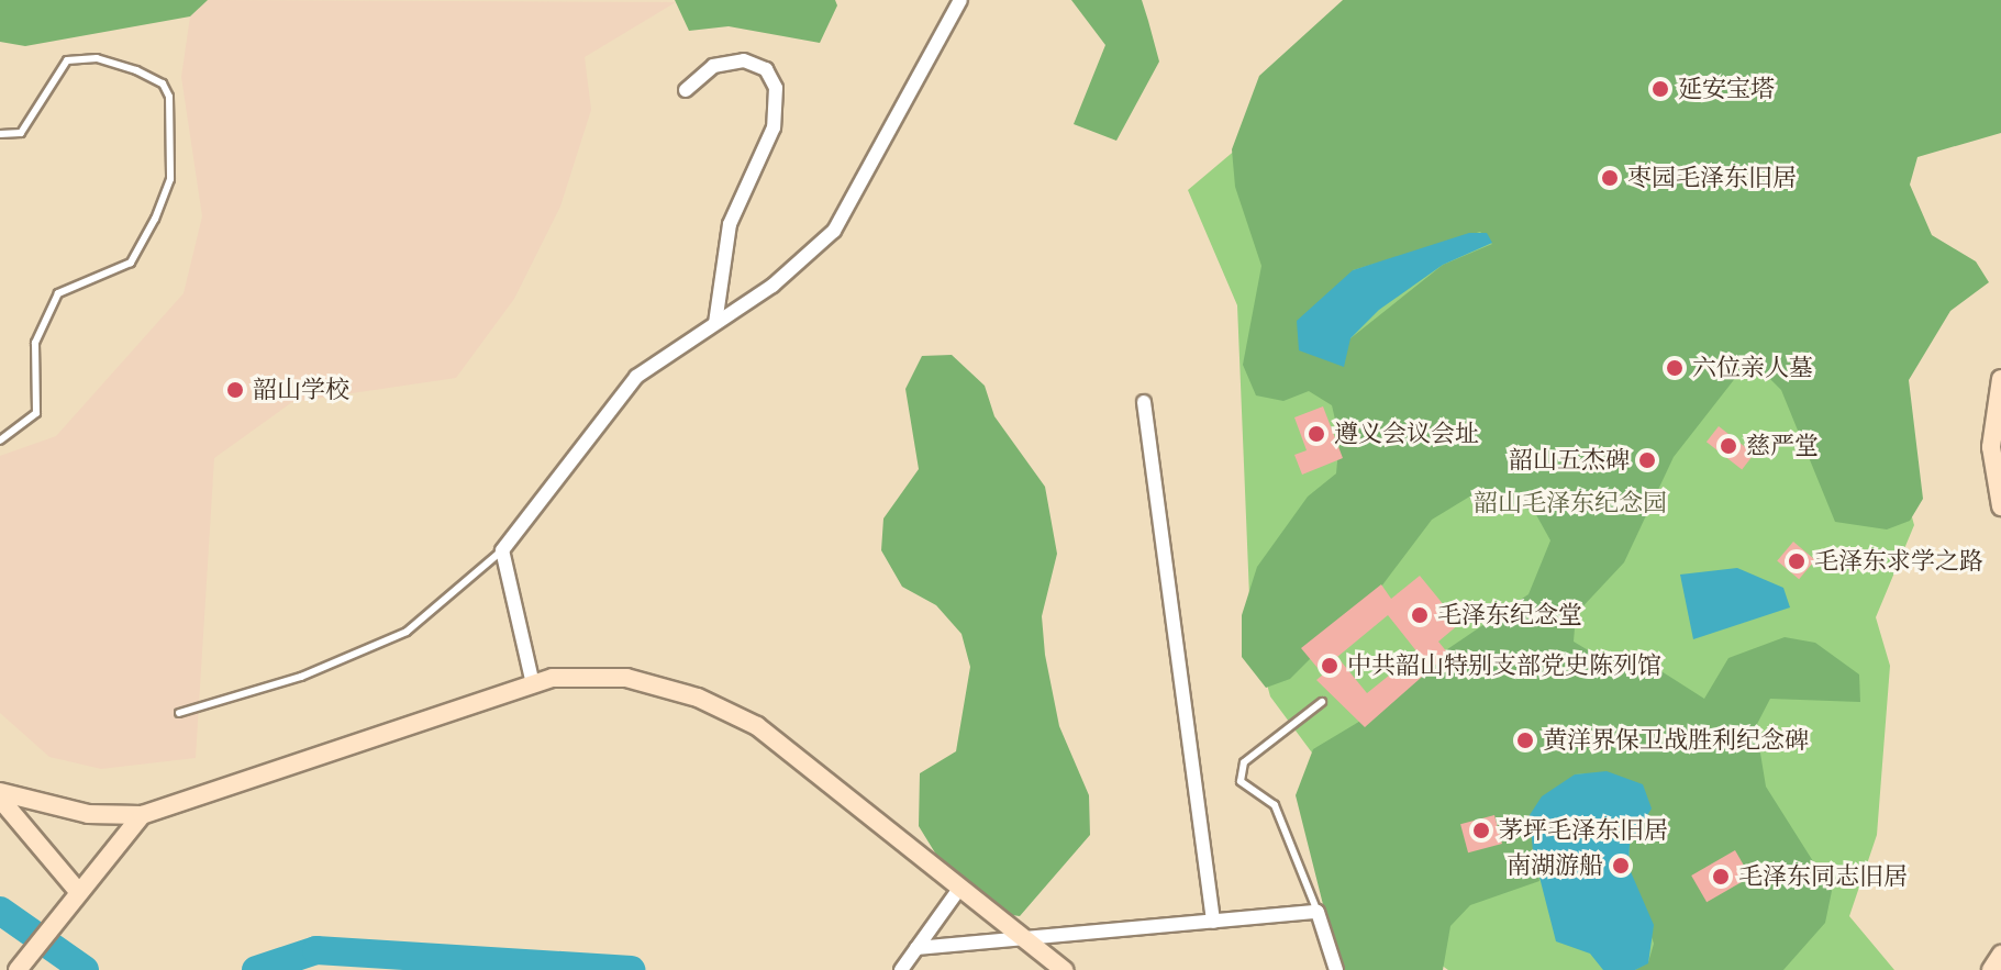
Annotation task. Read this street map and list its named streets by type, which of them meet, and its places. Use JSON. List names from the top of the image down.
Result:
{
  "parks": ["韶山毛泽东纪念园"],
  "places": [
    "延安宝塔",
    "枣园毛泽东旧居",
    "六位亲人墓",
    "韶山学校",
    "遵义会议会址",
    "慈严堂",
    "韶山五杰碑",
    "毛泽东求学之路",
    "毛泽东纪念堂",
    "中共韶山特别支部党史陈列馆",
    "黄洋界保卫战胜利纪念碑",
    "茅坪毛泽东旧居",
    "南湖游船",
    "毛泽东同志旧居"
  ]
}
